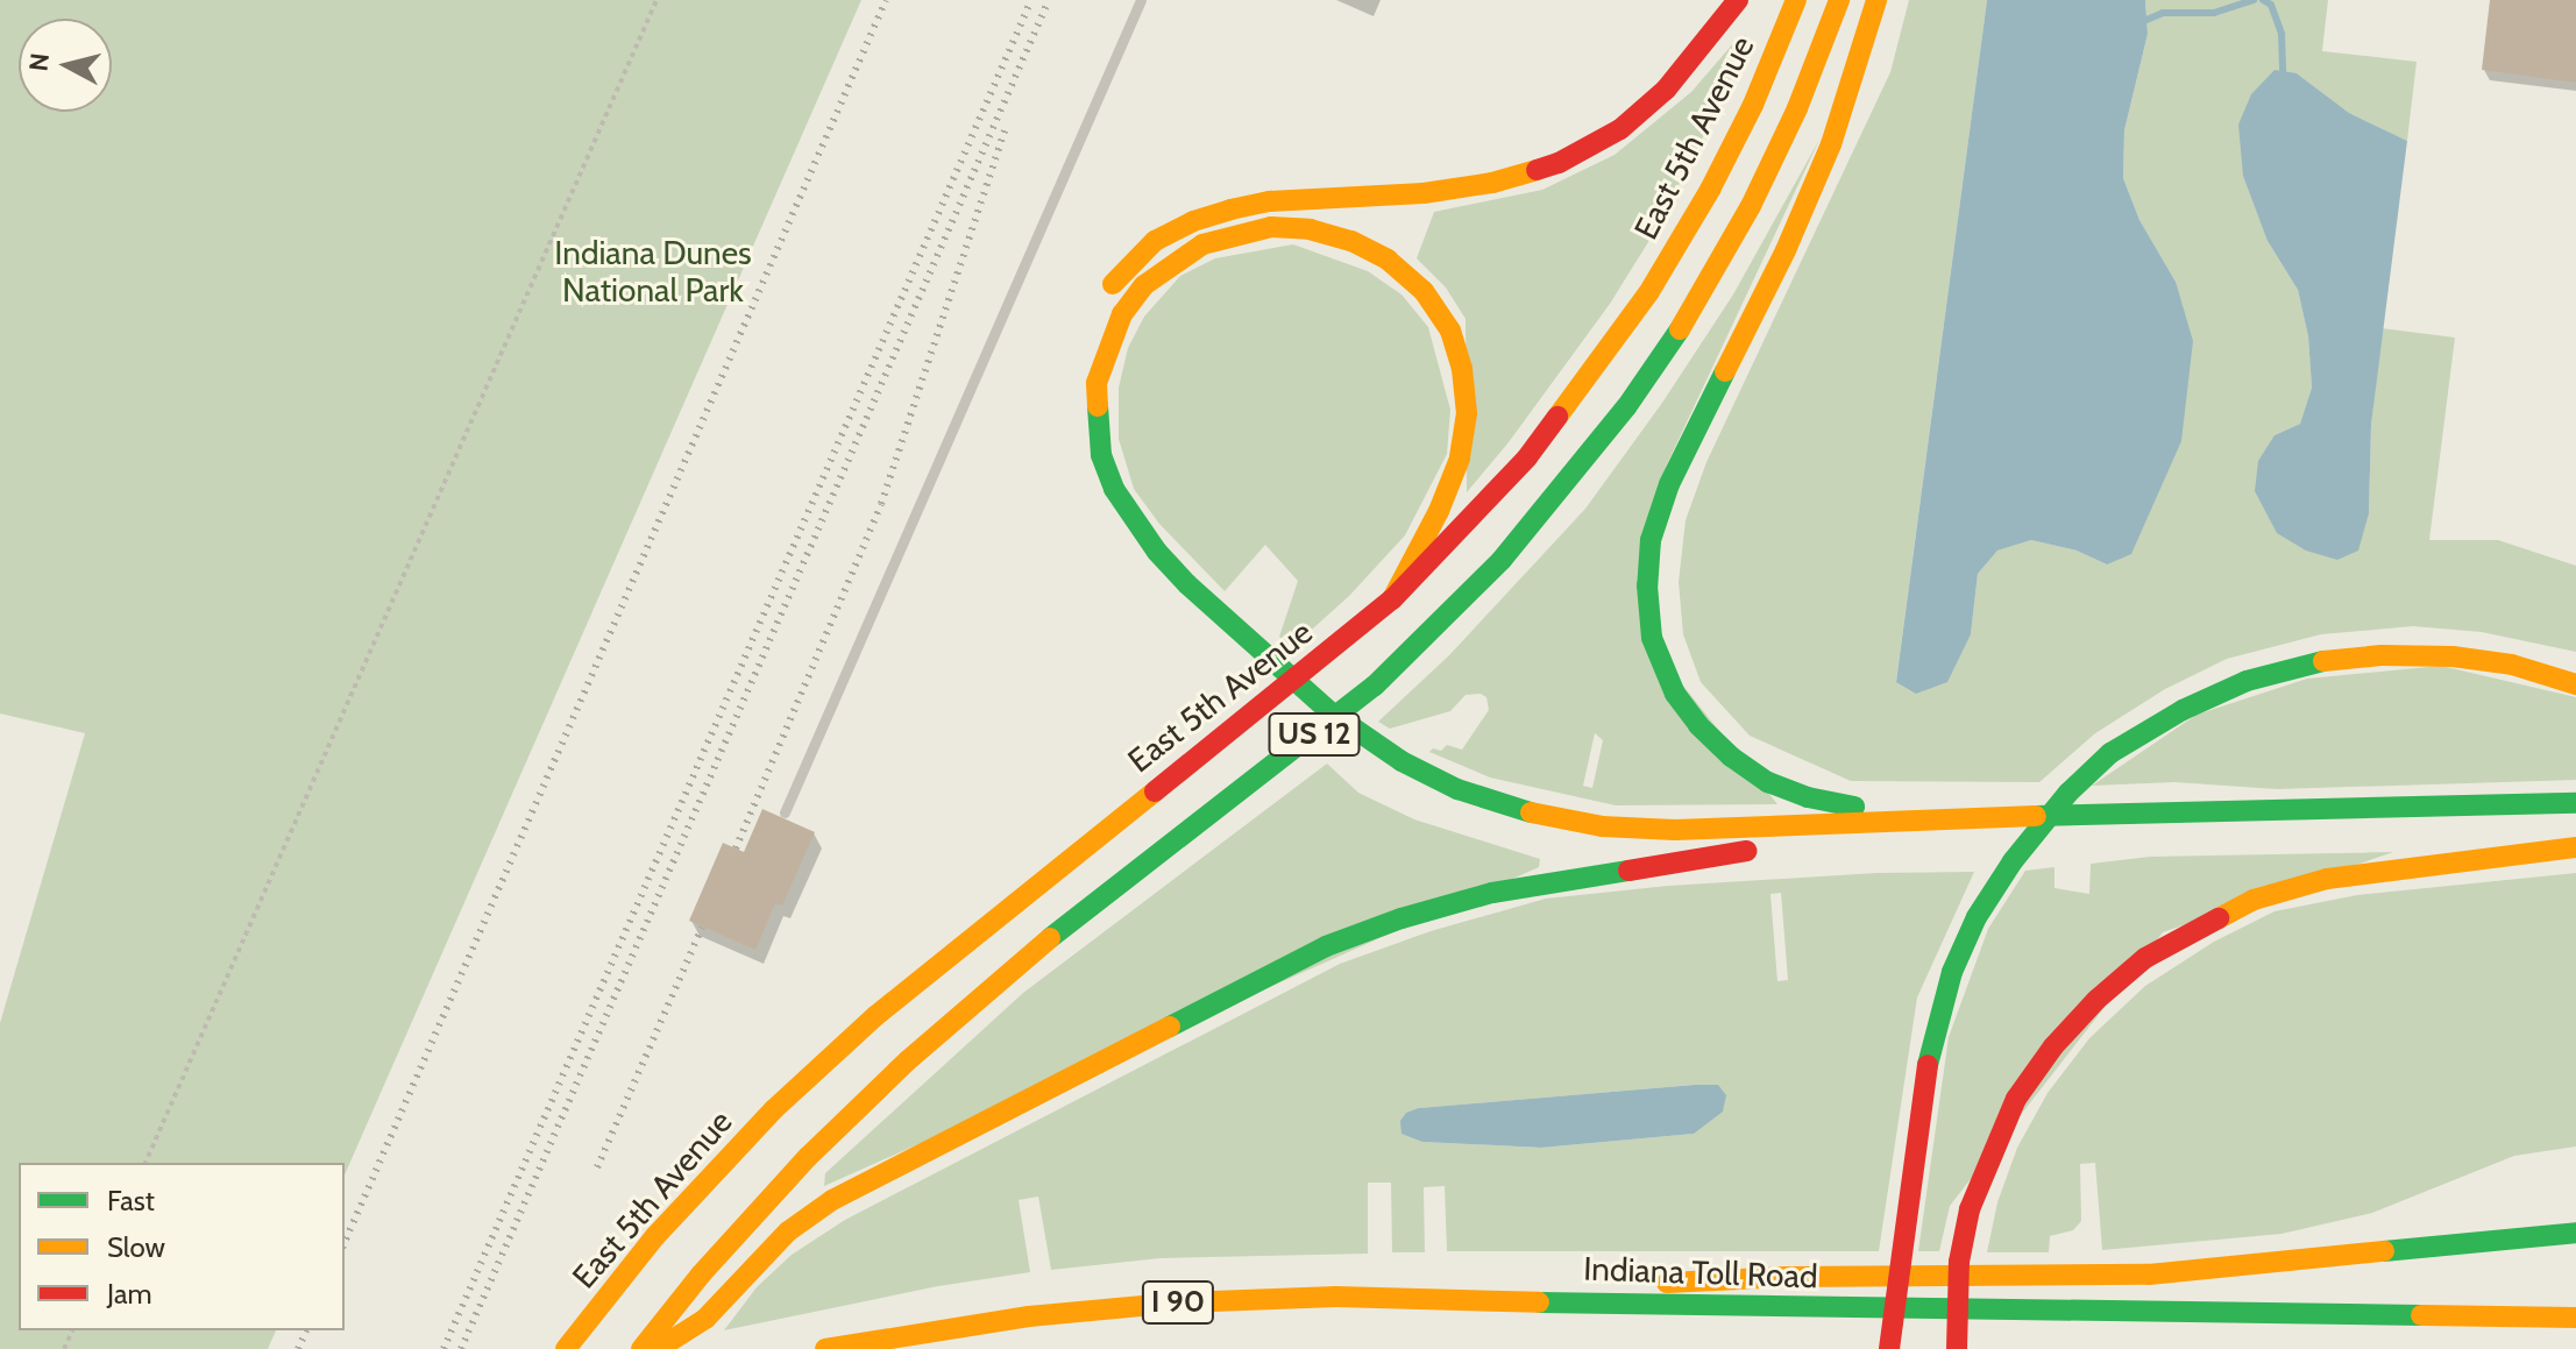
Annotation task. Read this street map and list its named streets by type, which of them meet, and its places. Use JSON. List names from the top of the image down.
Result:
{
  "streets": {
    "main road": [
      "East 5th Avenue",
      "US 12",
      "Indiana Toll Road",
      "I 90"
    ]
  },
  "parks": ["Indiana Dunes National Park"],
  "legend": ["Fast", "Slow", "Jam"],
  "north": "left"
}
